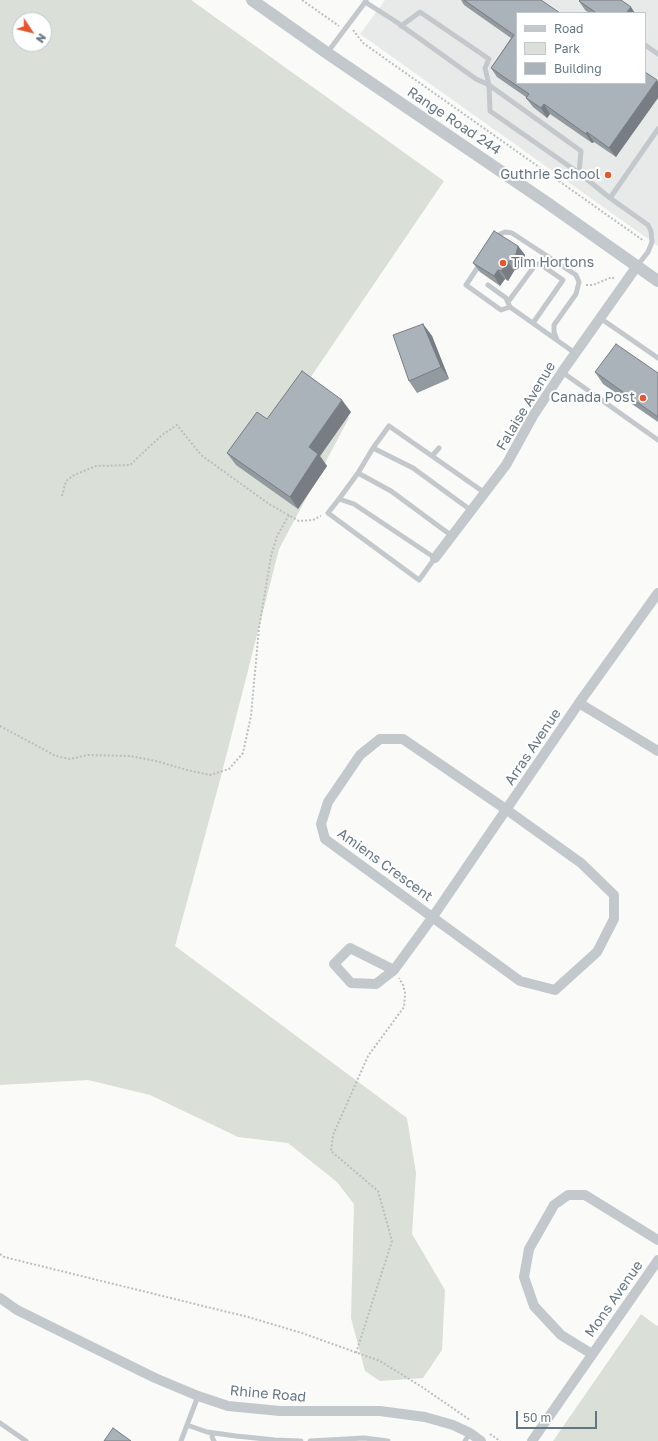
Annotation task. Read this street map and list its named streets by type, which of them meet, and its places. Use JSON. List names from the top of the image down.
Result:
{
  "streets": {
    "street": [
      "Range Road 244",
      "Falaise Avenue",
      "Arras Avenue",
      "Amiens Crescent",
      "Mons Avenue",
      "Rhine Road"
    ]
  },
  "crossings": [
    ["Range Road 244", "Falaise Avenue"],
    ["Arras Avenue", "Amiens Crescent"]
  ],
  "places": ["Guthrie School", "Tim Hortons", "Canada Post"],
  "legend": ["Road", "Park", "Building"],
  "scale_bar": "50 m",
  "north": "bottom right"
}
